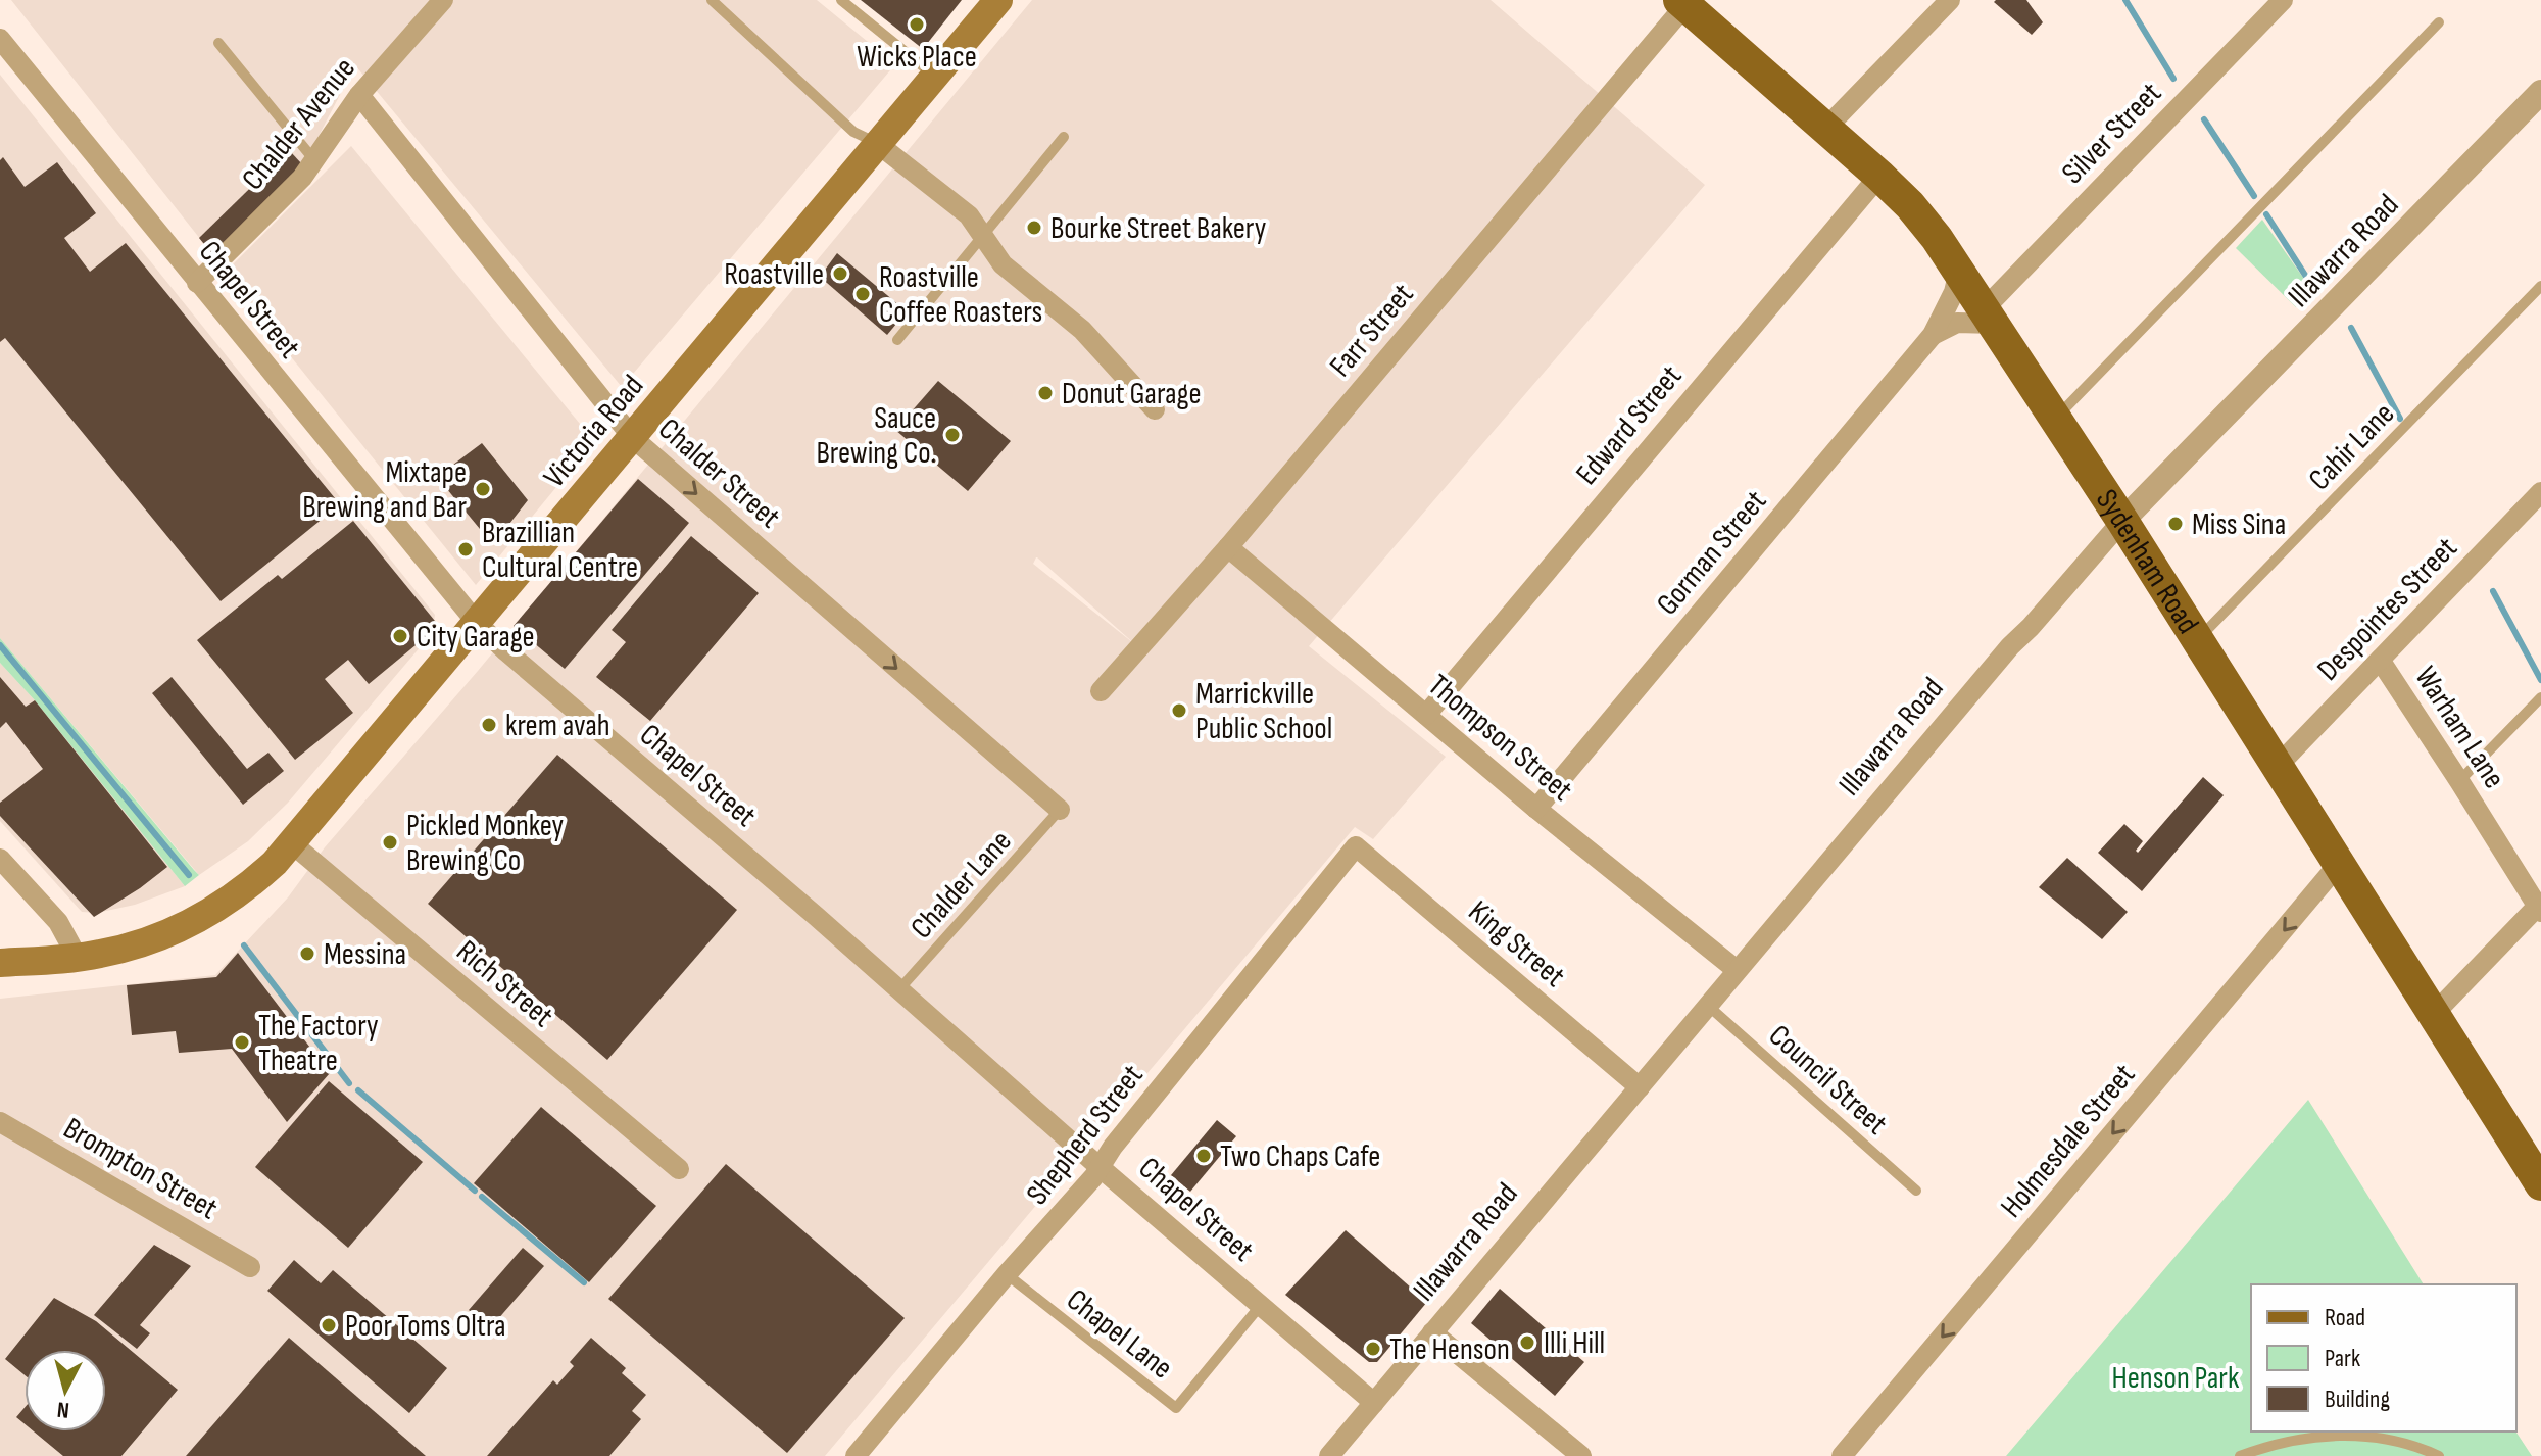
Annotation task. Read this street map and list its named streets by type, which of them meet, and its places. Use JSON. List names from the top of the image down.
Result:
{
  "streets": {
    "main road": ["Victoria Road", "Sydenham Road"],
    "street": [
      "Chalder Avenue",
      "Silver Street",
      "Illawarra Road",
      "Chapel Street",
      "Farr Street",
      "Edward Street",
      "Chalder Street",
      "Gorman Street",
      "Despointes Street",
      "Warham Lane",
      "Thompson Street",
      "King Street",
      "Rich Street",
      "Shepherd Street",
      "Holmesdale Street",
      "Brompton Street"
    ],
    "lane": [
      "Cahir Lane",
      "Chalder Lane",
      "Council Street",
      "Chapel Lane"
    ]
  },
  "crossings": [
    ["Chalder Avenue", "Chapel Street"],
    ["Chalder Avenue", "Chalder Street"],
    ["Silver Street", "Sydenham Road"],
    ["Illawarra Road", "Chapel Street"],
    ["Illawarra Road", "Sydenham Road"],
    ["Illawarra Road", "Thompson Street"],
    ["Illawarra Road", "King Street"],
    ["Illawarra Road", "Council Street"],
    ["Chapel Street", "Victoria Road"],
    ["Chapel Street", "Chalder Lane"],
    ["Chapel Street", "Shepherd Street"],
    ["Chapel Street", "Chapel Lane"],
    ["Farr Street", "Sydenham Road"],
    ["Farr Street", "Thompson Street"],
    ["Edward Street", "Sydenham Road"],
    ["Edward Street", "Thompson Street"],
    ["Victoria Road", "Chalder Street"],
    ["Victoria Road", "Rich Street"],
    ["Cahir Lane", "Sydenham Road"],
    ["Chalder Street", "Chalder Lane"],
    ["Gorman Street", "Sydenham Road"],
    ["Gorman Street", "Thompson Street"],
    ["Sydenham Road", "Despointes Street"],
    ["Sydenham Road", "Holmesdale Street"],
    ["Despointes Street", "Warham Lane"],
    ["King Street", "Shepherd Street"],
    ["Shepherd Street", "Chapel Lane"]
  ],
  "one_way": ["Chalder Street", "Holmesdale Street"],
  "parks": ["Henson Park"],
  "places": [
    "Wicks Place",
    "Bourke Street Bakery",
    "Roastville",
    "Roastville Coffee Roasters",
    "Donut Garage",
    "Sauce Brewing Co.",
    "Mixtape Brewing and Bar",
    "Miss Sina",
    "Brazillian Cultural Centre",
    "City Garage",
    "Marrickville Public School",
    "krem avah",
    "Pickled Monkey Brewing Co",
    "Messina",
    "The Factory Theatre",
    "Two Chaps Cafe",
    "Poor Toms Oltra",
    "Illi Hill",
    "The Henson"
  ],
  "legend": ["Road", "Park", "Building"],
  "north": "bottom"
}
